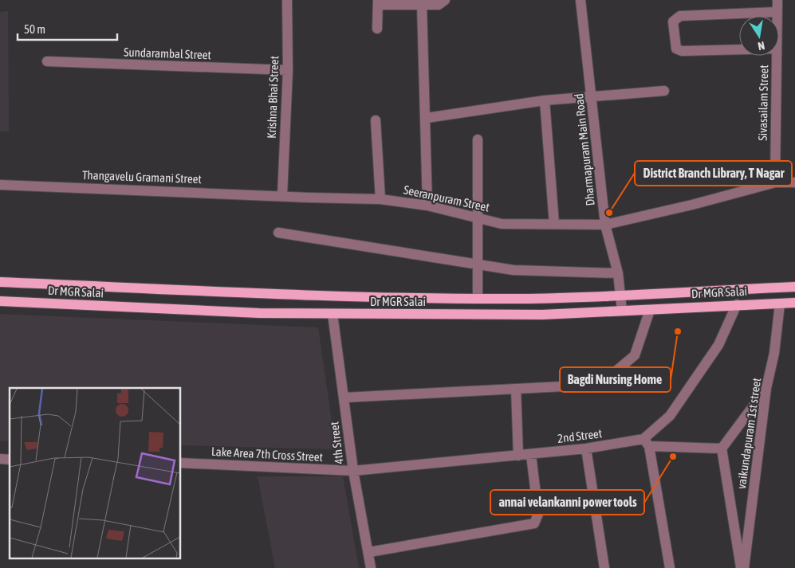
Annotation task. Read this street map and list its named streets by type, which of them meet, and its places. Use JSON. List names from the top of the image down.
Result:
{
  "streets": {
    "main road": ["Dr MGR Salai"],
    "street": [
      "Sundarambal Street",
      "Krishna Bhai Street",
      "Sivasailam Street",
      "Dharmapuram Main Road",
      "Thangavelu Gramani Street",
      "Seeranpuram Street",
      "vaikundapuram 1st street",
      "2nd Street",
      "4th Street",
      "Lake Area 7th Cross Street"
    ]
  },
  "crossings": [
    ["Sundarambal Street", "Krishna Bhai Street"],
    ["Krishna Bhai Street", "Thangavelu Gramani Street"],
    ["Krishna Bhai Street", "Seeranpuram Street"],
    ["Sivasailam Street", "Seeranpuram Street"],
    ["Dharmapuram Main Road", "Seeranpuram Street"],
    ["Dharmapuram Main Road", "Dr MGR Salai"],
    ["Thangavelu Gramani Street", "Seeranpuram Street"],
    ["Dr MGR Salai", "vaikundapuram 1st street"],
    ["Dr MGR Salai", "4th Street"],
    ["2nd Street", "4th Street"],
    ["2nd Street", "Lake Area 7th Cross Street"],
    ["4th Street", "Lake Area 7th Cross Street"]
  ],
  "places": ["District Branch Library, T Nagar", "Bagdi Nursing Home", "annai velankanni power tools"],
  "scale_bar": "50 m",
  "north": "bottom"
}
